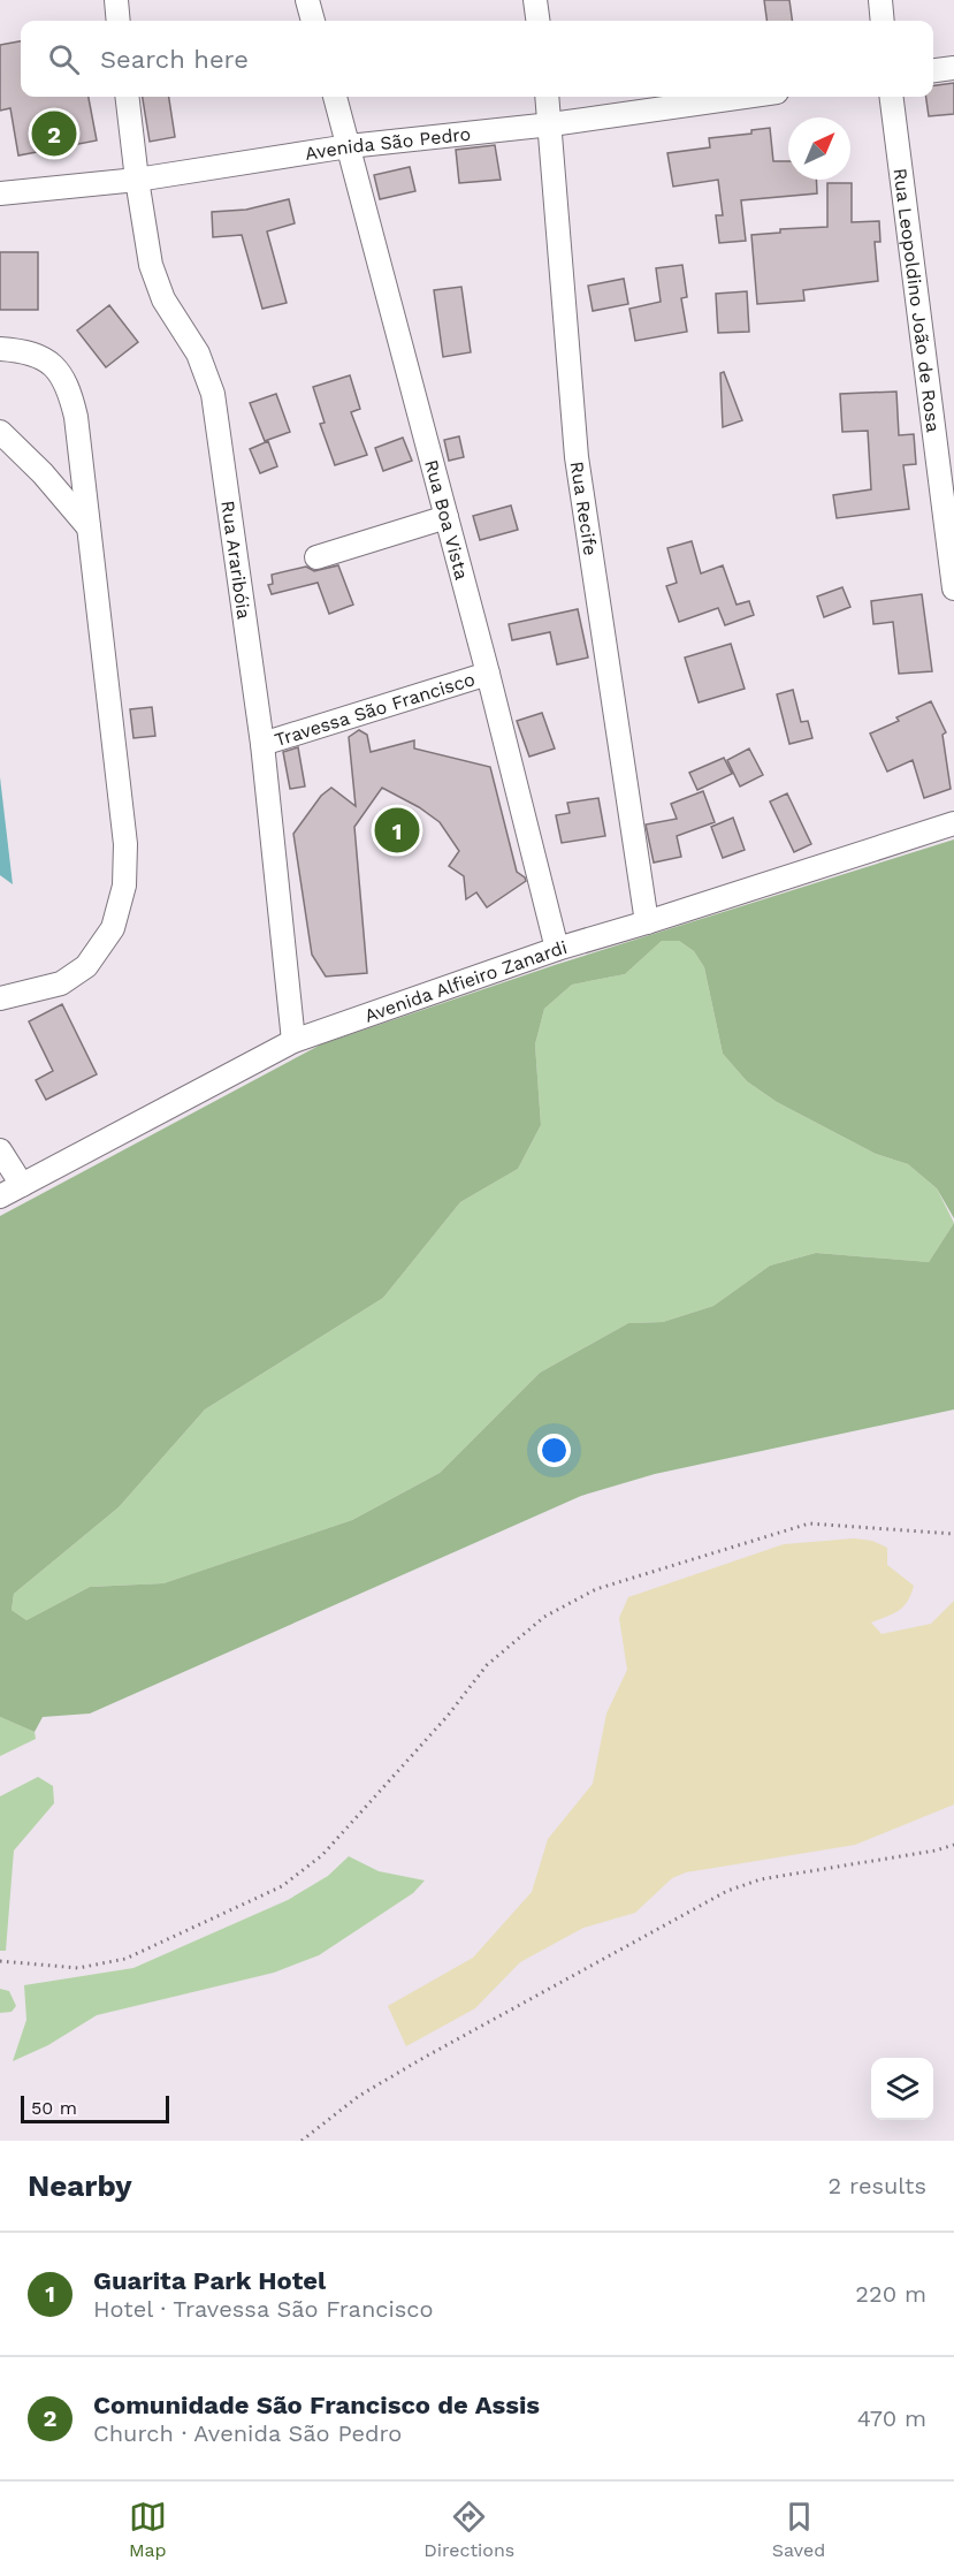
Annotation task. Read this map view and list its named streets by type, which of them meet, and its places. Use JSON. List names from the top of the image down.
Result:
{
  "streets": {
    "street": [
      "Avenida São Pedro",
      "Rua Leopoldino João de Rosa",
      "Rua Recife",
      "Rua Boa Vista",
      "Rua Araribóia",
      "Travessa São Francisco",
      "Avenida Alfieiro Zanardi"
    ]
  },
  "crossings": [
    ["Avenida São Pedro", "Rua Recife"],
    ["Avenida São Pedro", "Rua Boa Vista"],
    ["Avenida São Pedro", "Rua Araribóia"],
    ["Rua Recife", "Avenida Alfieiro Zanardi"],
    ["Rua Boa Vista", "Travessa São Francisco"],
    ["Rua Boa Vista", "Avenida Alfieiro Zanardi"],
    ["Rua Araribóia", "Travessa São Francisco"],
    ["Rua Araribóia", "Avenida Alfieiro Zanardi"]
  ],
  "scale_bar": "50 m",
  "north": "top right",
  "page": {
    "search": "Search here",
    "pins": ["2", "1"],
    "scale": "50 m",
    "heading": ["Nearby", "2 results"],
    "list": [
      {
        "mark": "1",
        "name": "Guarita Park Hotel",
        "note": "Hotel · Travessa São Francisco",
        "value": "220 m"
      },
      {
        "mark": "2",
        "name": "Comunidade São Francisco de Assis",
        "note": "Church · Avenida São Pedro",
        "value": "470 m"
      }
    ],
    "nav": ["Map", "Directions", "Saved"]
  }
}
